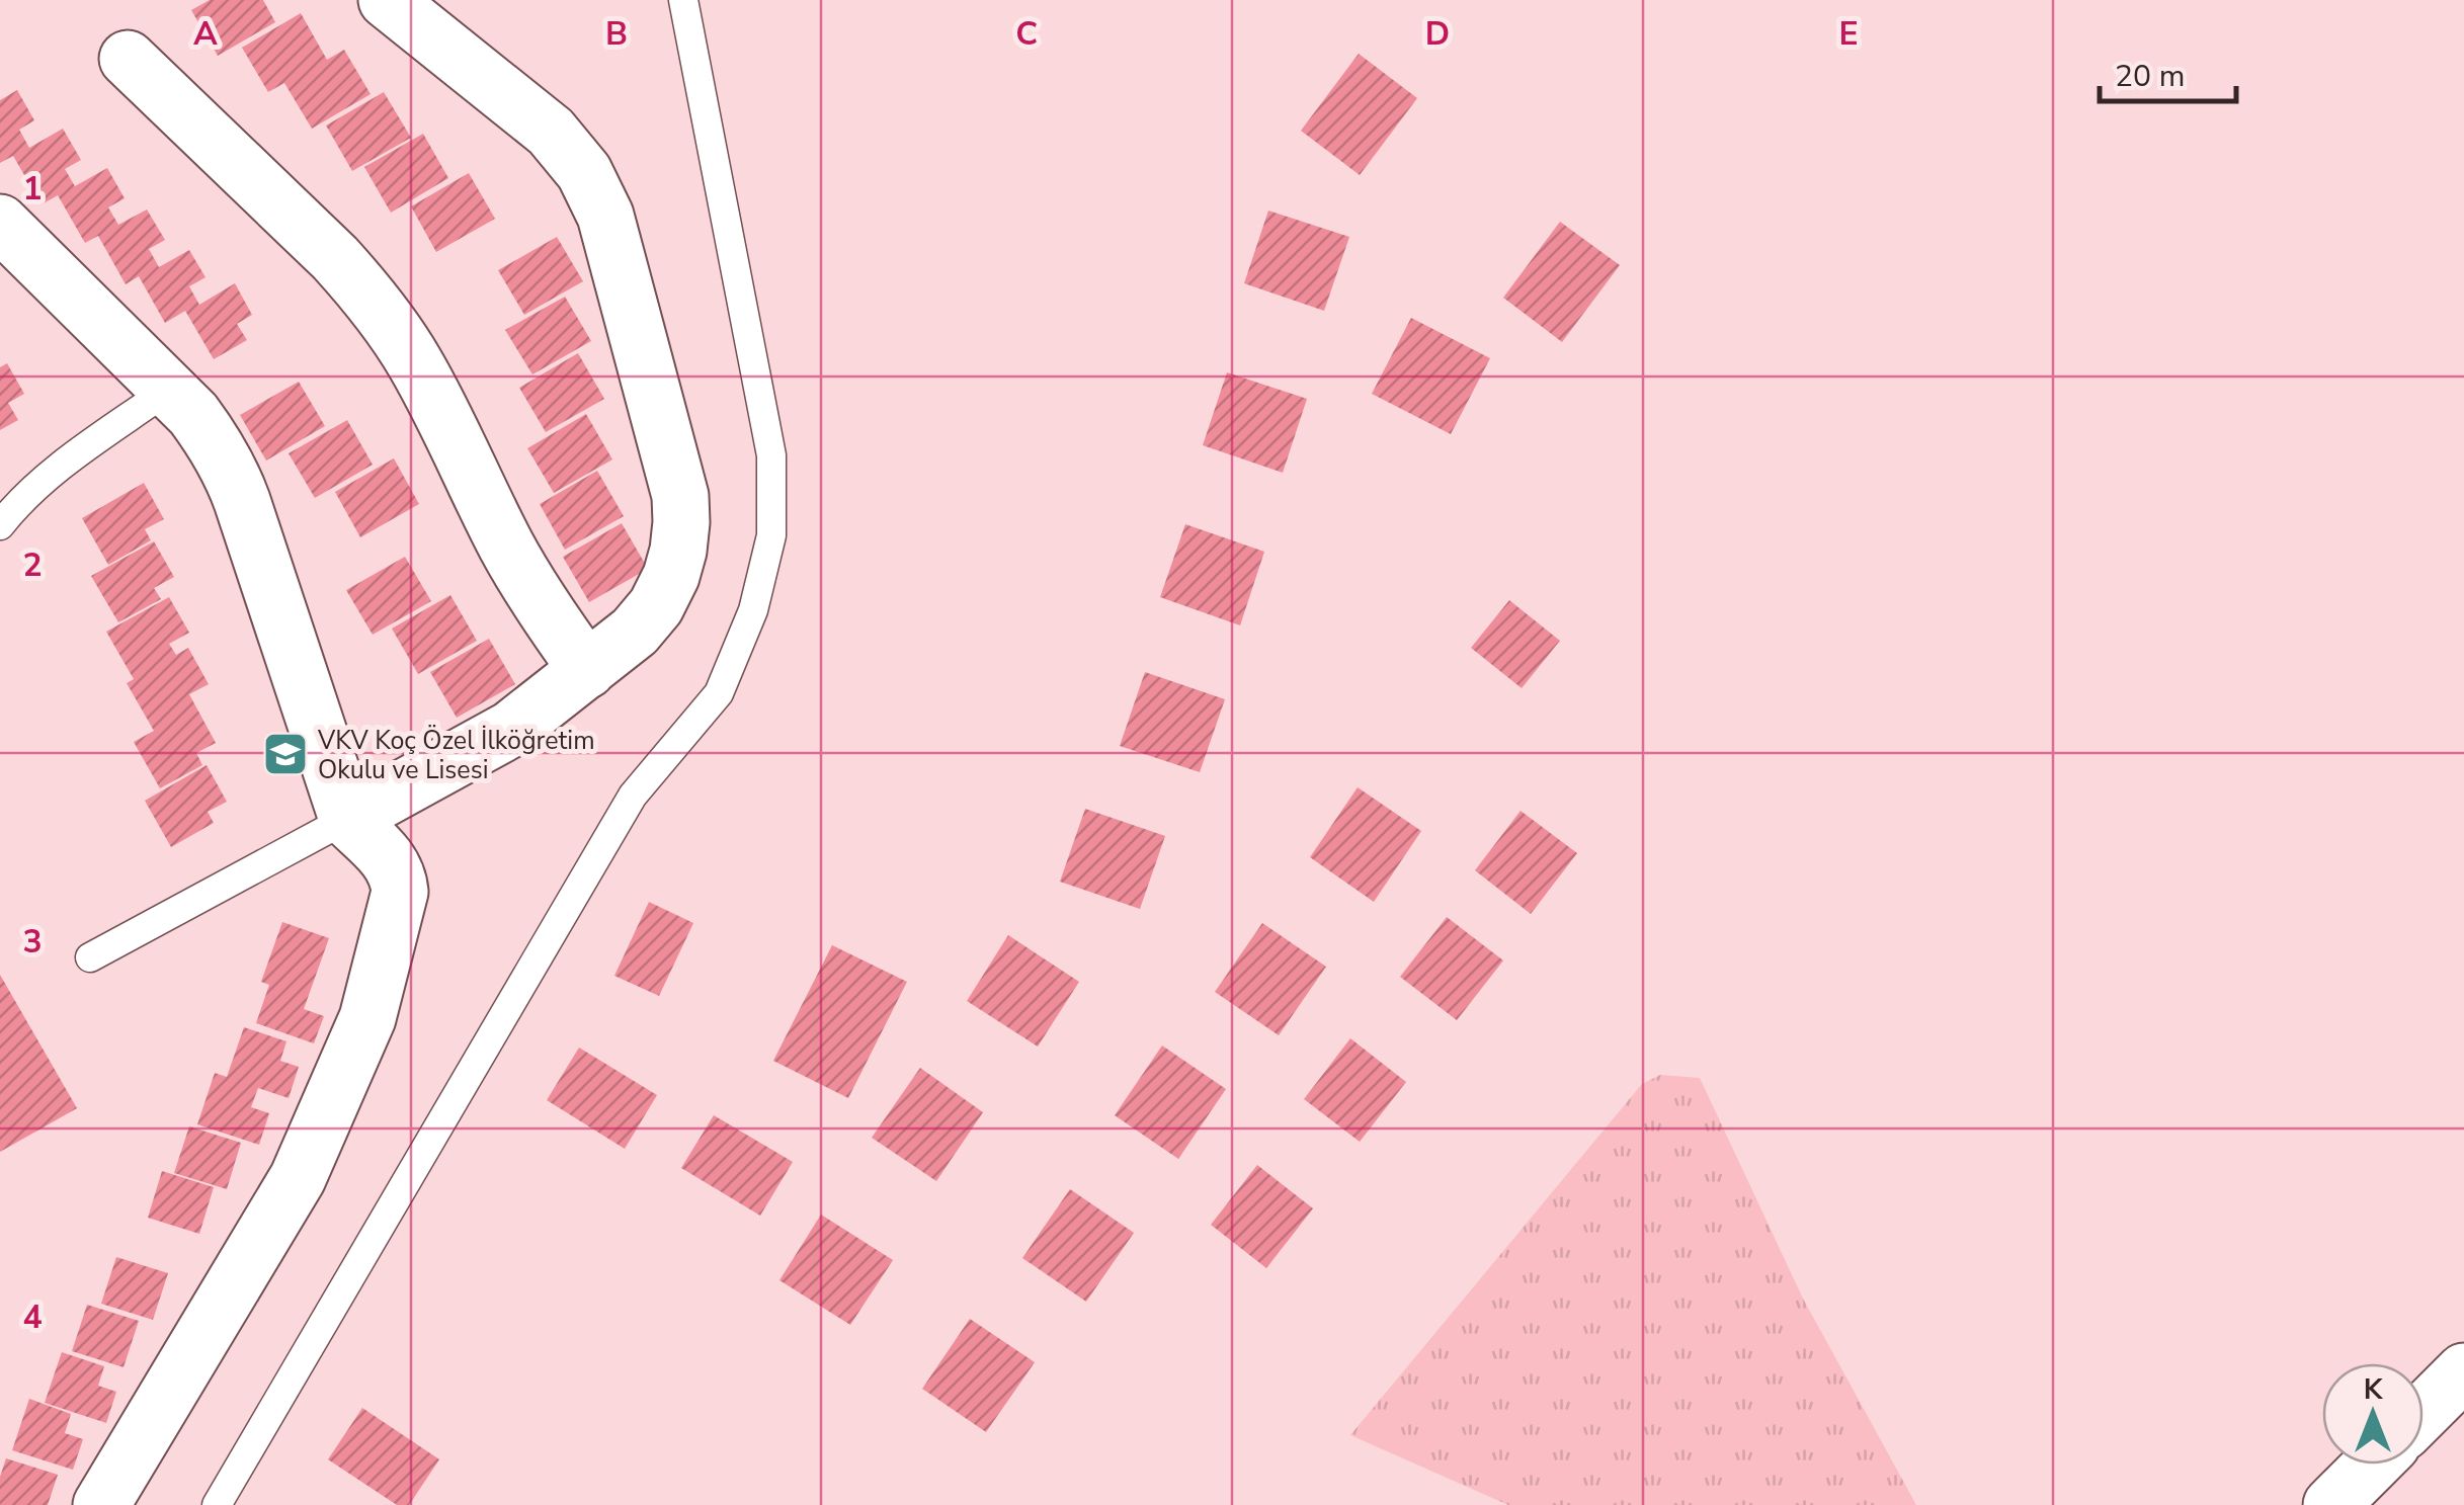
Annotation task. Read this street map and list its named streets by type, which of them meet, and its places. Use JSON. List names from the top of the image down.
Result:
{
  "places": {
    "school or university": ["VKV Koç Özel İlköğretim Okulu ve Lisesi"]
  },
  "scale_bar": "20 m",
  "north": "top",
  "grid": {
    "columns": [
      "A",
      "B",
      "C",
      "D",
      "E"
    ],
    "rows": [
      "1",
      "2",
      "3",
      "4"
    ]
  }
}
